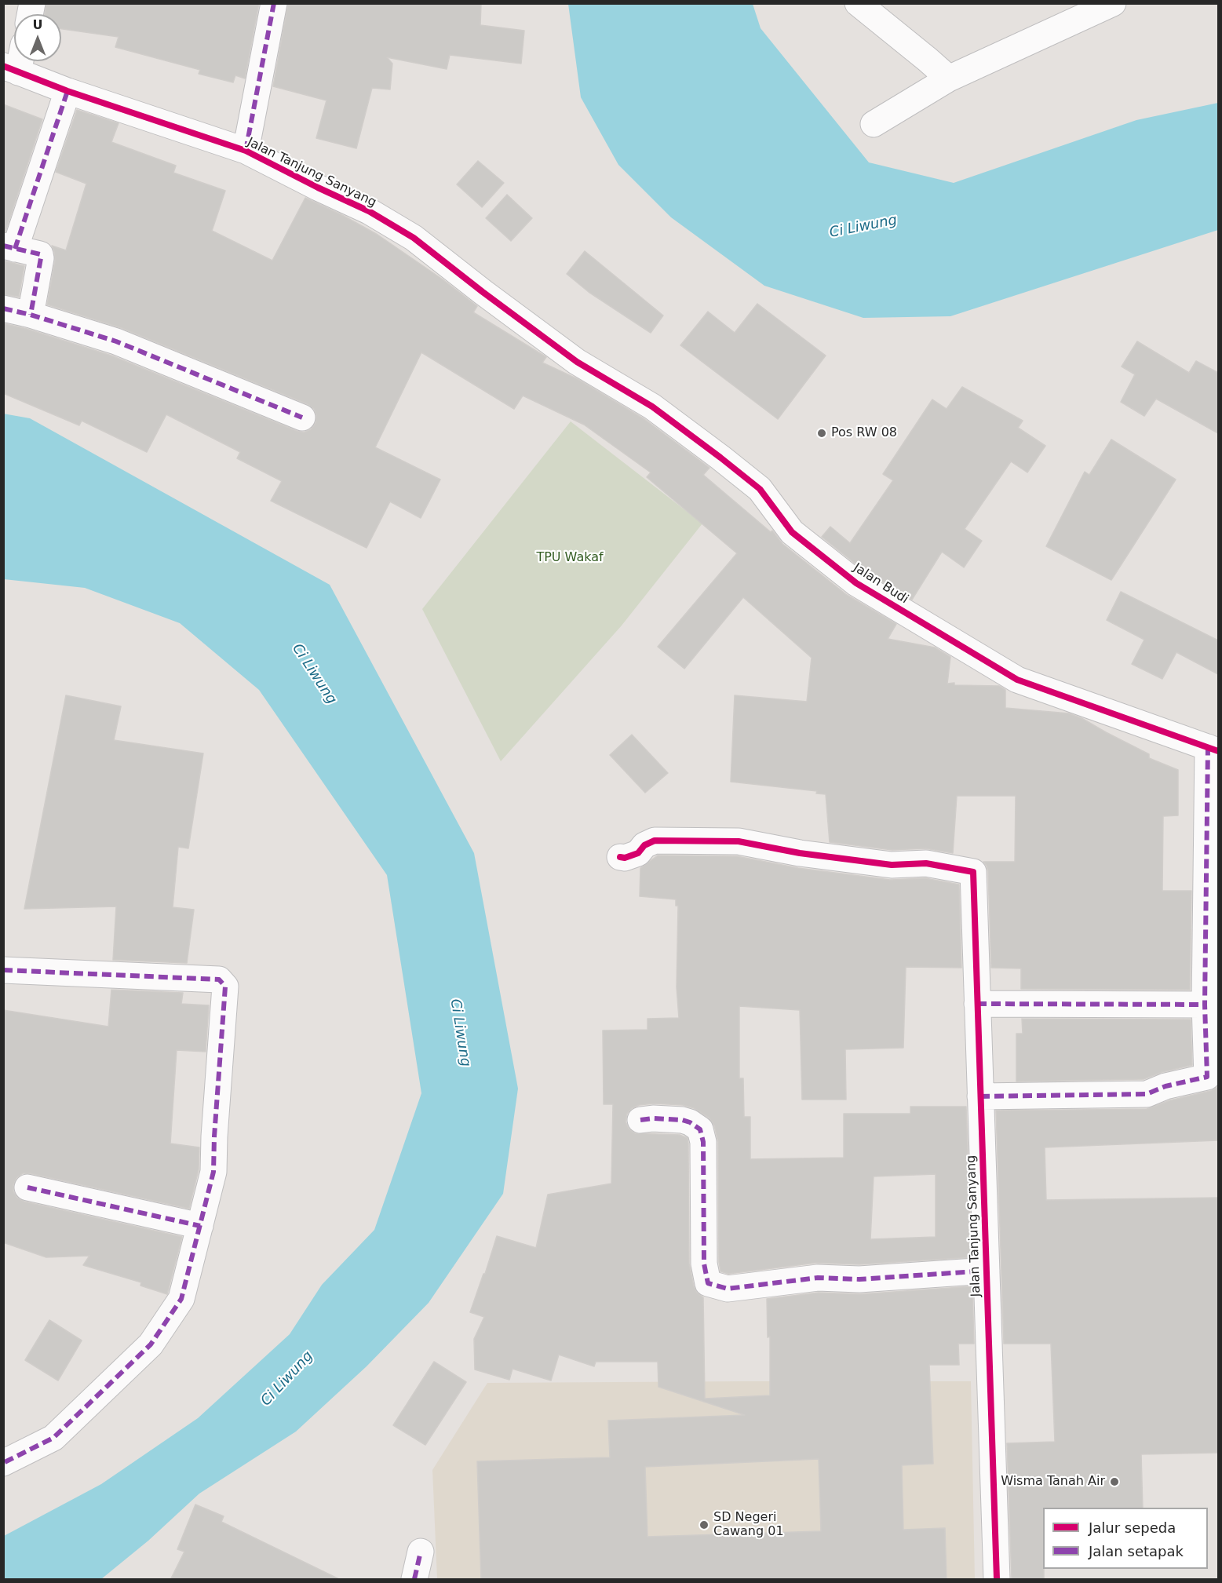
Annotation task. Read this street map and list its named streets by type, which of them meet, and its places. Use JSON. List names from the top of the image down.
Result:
{
  "streets": {
    "street": ["Jalan Tanjung Sanyang", "Jalan Budi"]
  },
  "crossings": [
    ["Jalan Tanjung Sanyang", "Jalan Budi"]
  ],
  "water": ["Ci Liwung"],
  "parks": ["TPU Wakaf"],
  "places": ["Pos RW 08", "Wisma Tanah Air", "SD Negeri Cawang 01"],
  "legend": ["Jalur sepeda", "Jalan setapak"],
  "north": "top"
}
